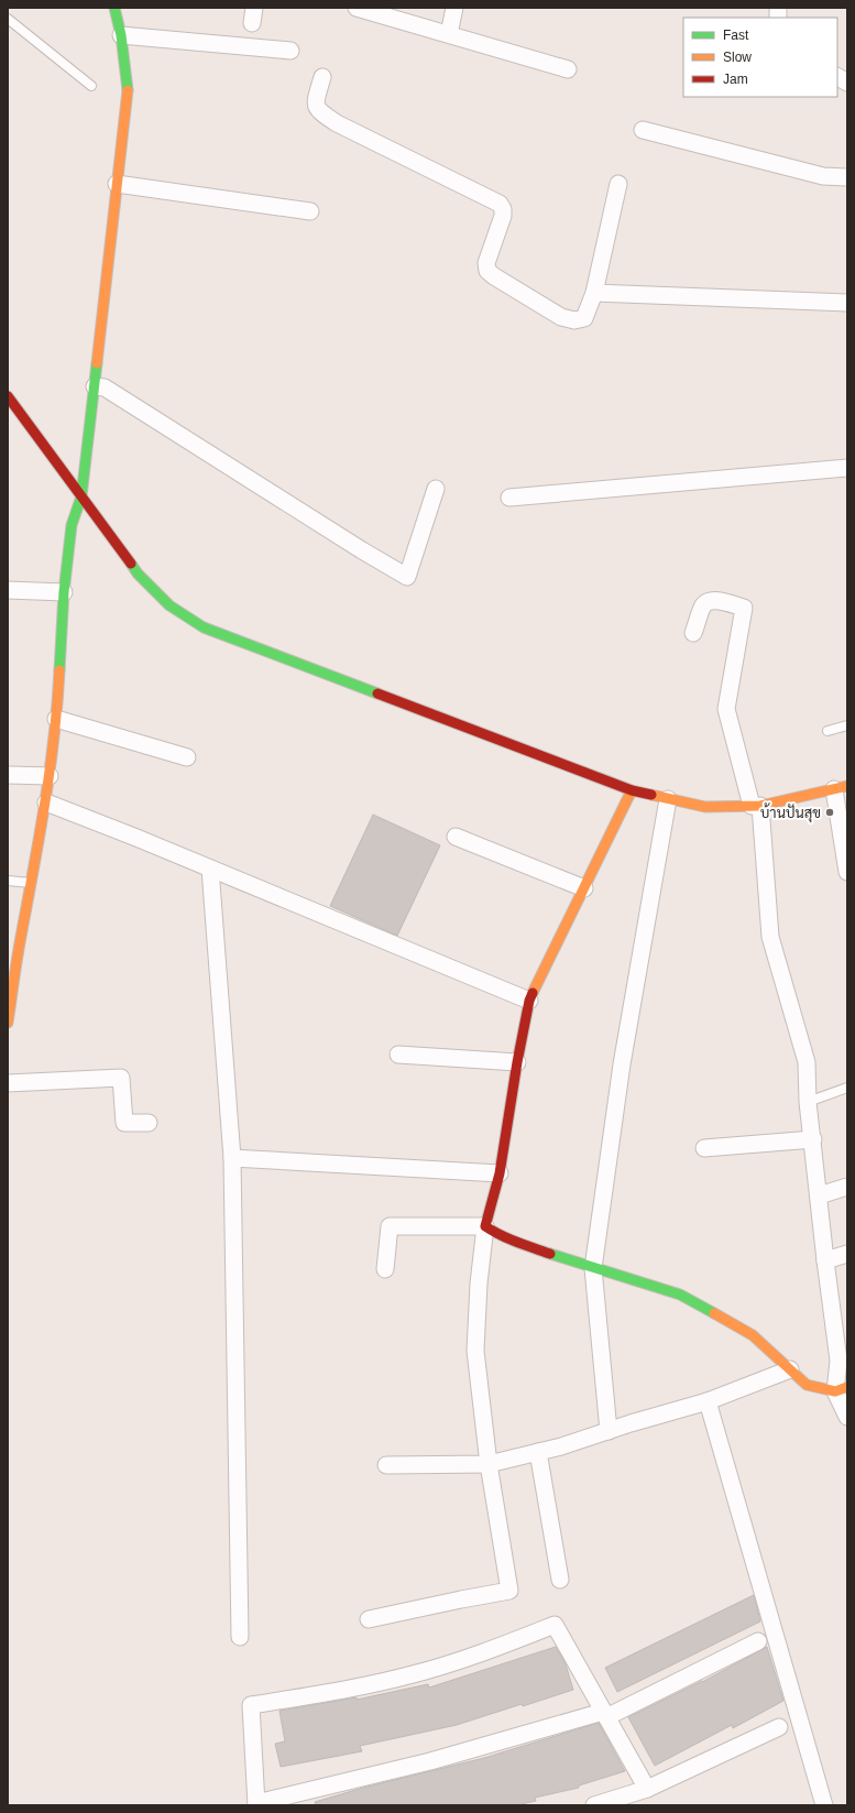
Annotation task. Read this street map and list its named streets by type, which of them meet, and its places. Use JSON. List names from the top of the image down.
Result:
{
  "places": ["บ้านปันสุข"],
  "legend": ["Fast", "Slow", "Jam"]
}
